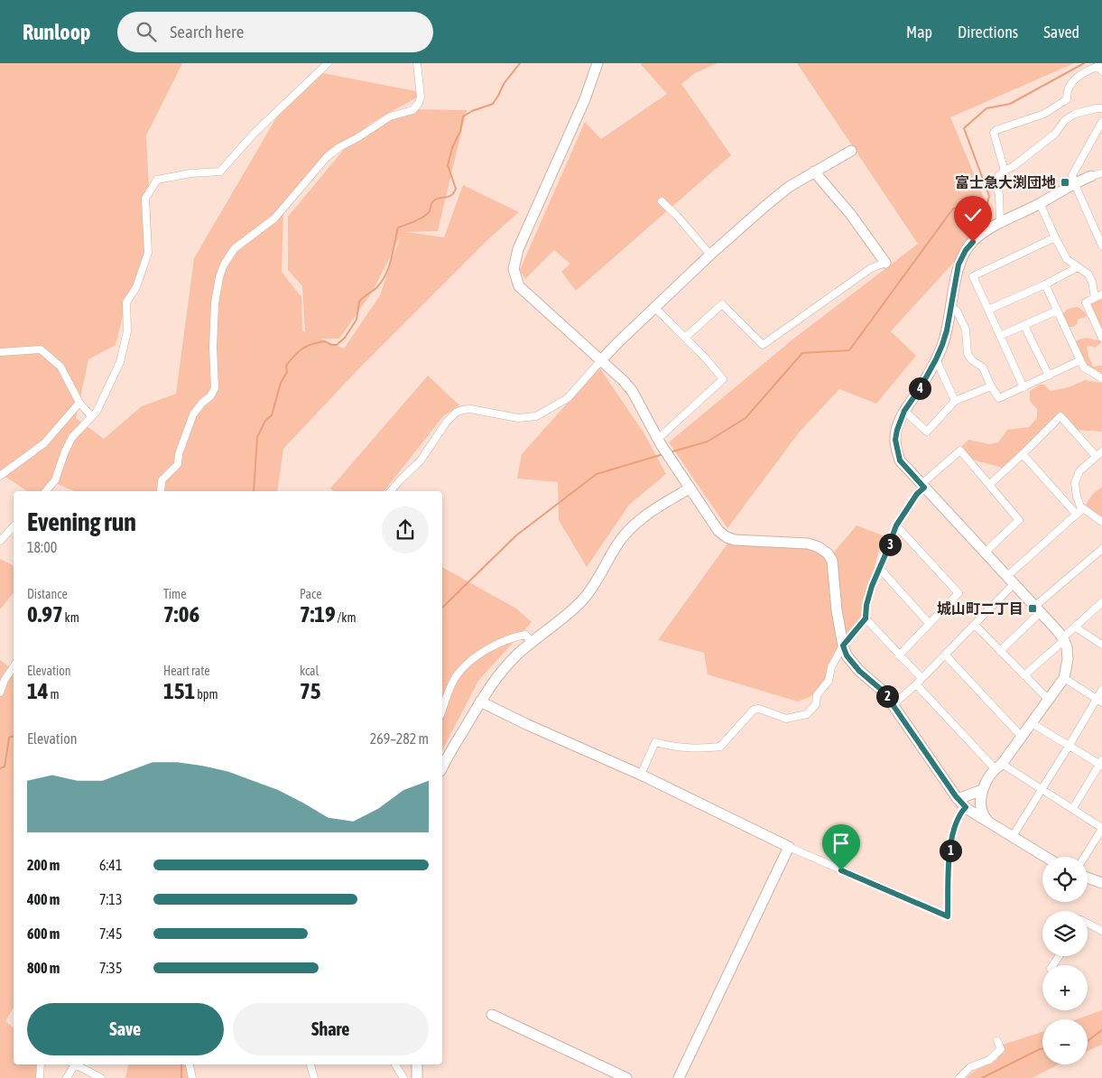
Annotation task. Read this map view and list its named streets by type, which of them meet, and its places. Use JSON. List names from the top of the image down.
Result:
{
  "places": {
    "transit": ["富士急大渕団地", "城山町二丁目"]
  },
  "page": {
    "header": "Runloop",
    "search": "Search here",
    "nav": ["Map", "Directions", "Saved"],
    "pins": [
      "4",
      "3",
      "2",
      "1"
    ],
    "heading": ["Evening run", "18:00"],
    "stats": [
      ["Distance", "0.97 km"],
      ["Time", "7:06"],
      ["Pace", "7:19 /km"],
      ["Elevation", "14 m"],
      ["Heart rate", "151 bpm"],
      ["kcal", "75"]
    ],
    "chart": ["Elevation", "269–282 m"],
    "list": [
      {
        "name": "200 m",
        "note": "6:41"
      },
      {
        "name": "400 m",
        "note": "7:13"
      },
      {
        "name": "600 m",
        "note": "7:45"
      },
      {
        "name": "800 m",
        "note": "7:35"
      }
    ],
    "map_buttons": ["+", "−"],
    "buttons": ["Save", "Share"]
  }
}
